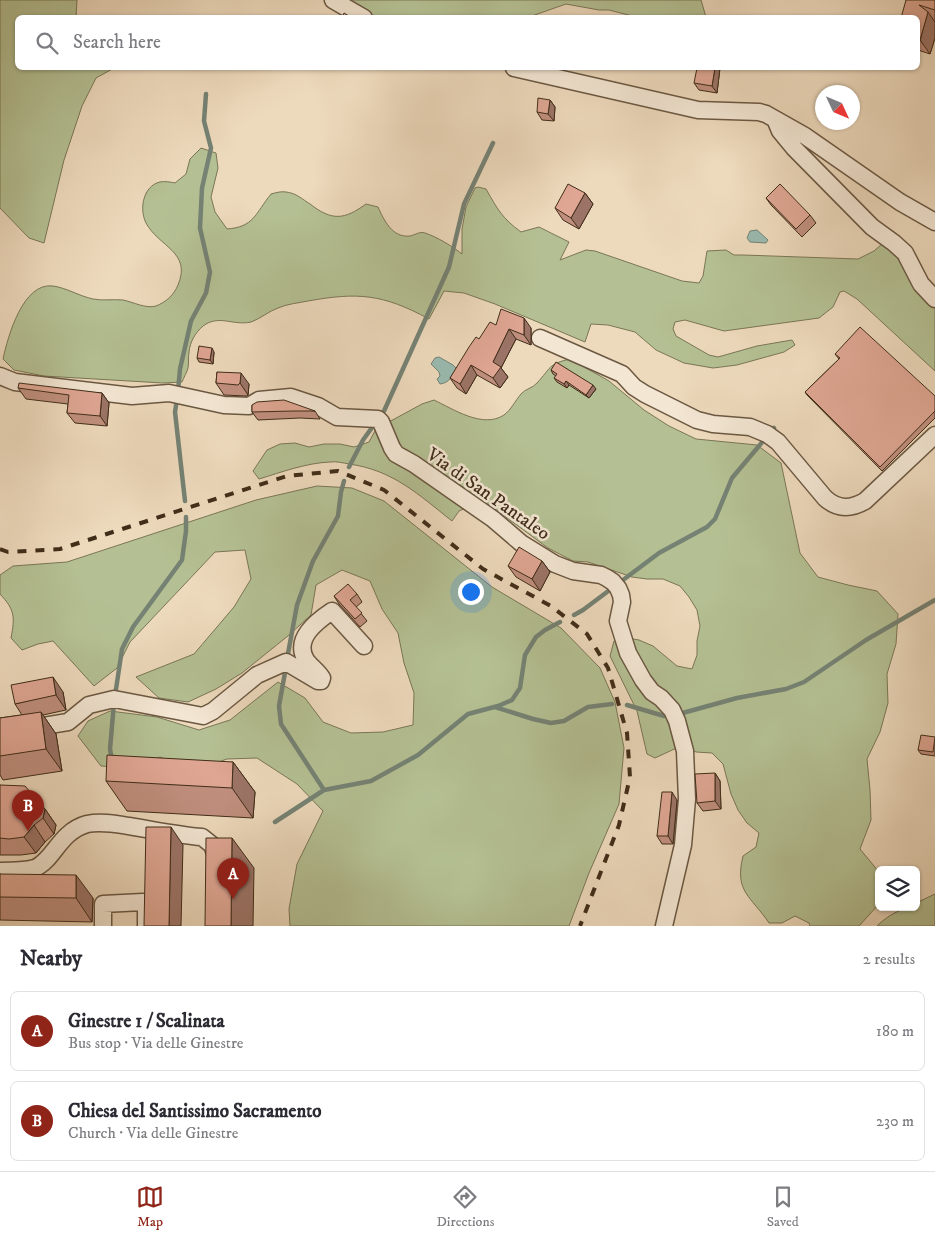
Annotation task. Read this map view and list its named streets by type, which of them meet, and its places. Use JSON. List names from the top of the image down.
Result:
{
  "streets": {
    "street": ["Via di San Pantaleo"]
  },
  "north": "bottom right",
  "page": {
    "search": "Search here",
    "pins": ["B", "A"],
    "heading": ["Nearby", "2 results"],
    "list": [
      {
        "mark": "A",
        "name": "Ginestre 1 / Scalinata",
        "note": "Bus stop · Via delle Ginestre",
        "value": "180 m"
      },
      {
        "mark": "B",
        "name": "Chiesa del Santissimo Sacramento",
        "note": "Church · Via delle Ginestre",
        "value": "230 m"
      }
    ],
    "nav": ["Map", "Directions", "Saved"]
  }
}
